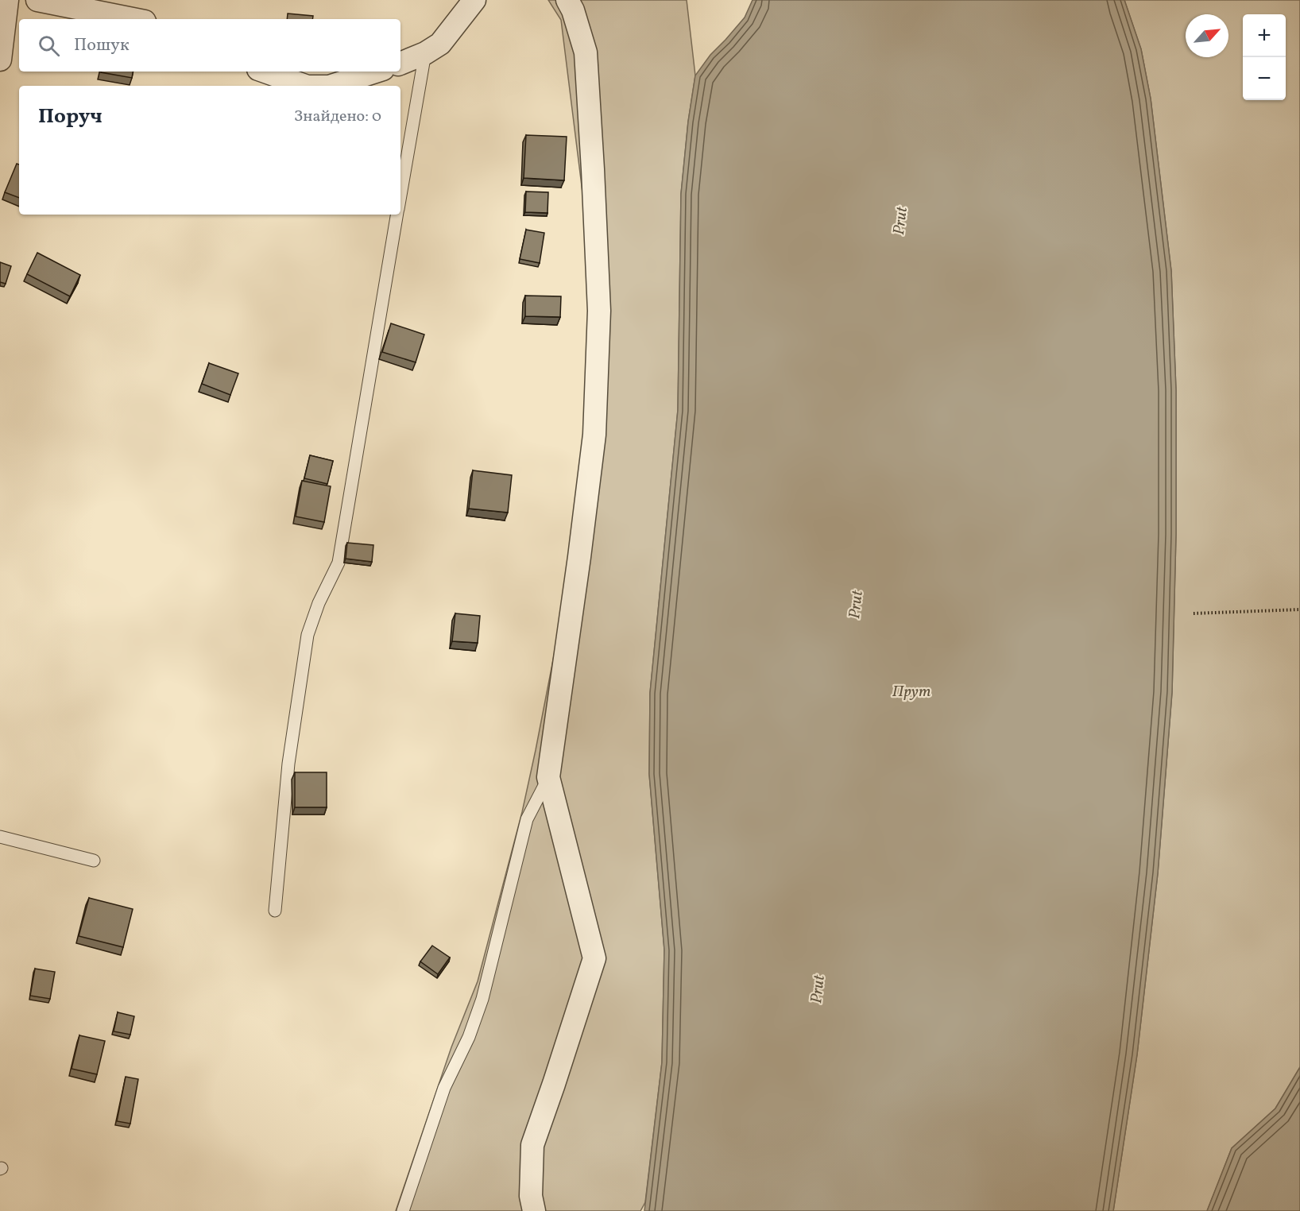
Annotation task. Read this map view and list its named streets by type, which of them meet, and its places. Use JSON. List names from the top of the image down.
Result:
{
  "water": ["Prut", "Прут"],
  "north": "top right",
  "page": {
    "map_buttons": ["+", "−"],
    "search": "Пошук",
    "heading": ["Поруч", "Знайдено: 0"]
  }
}
